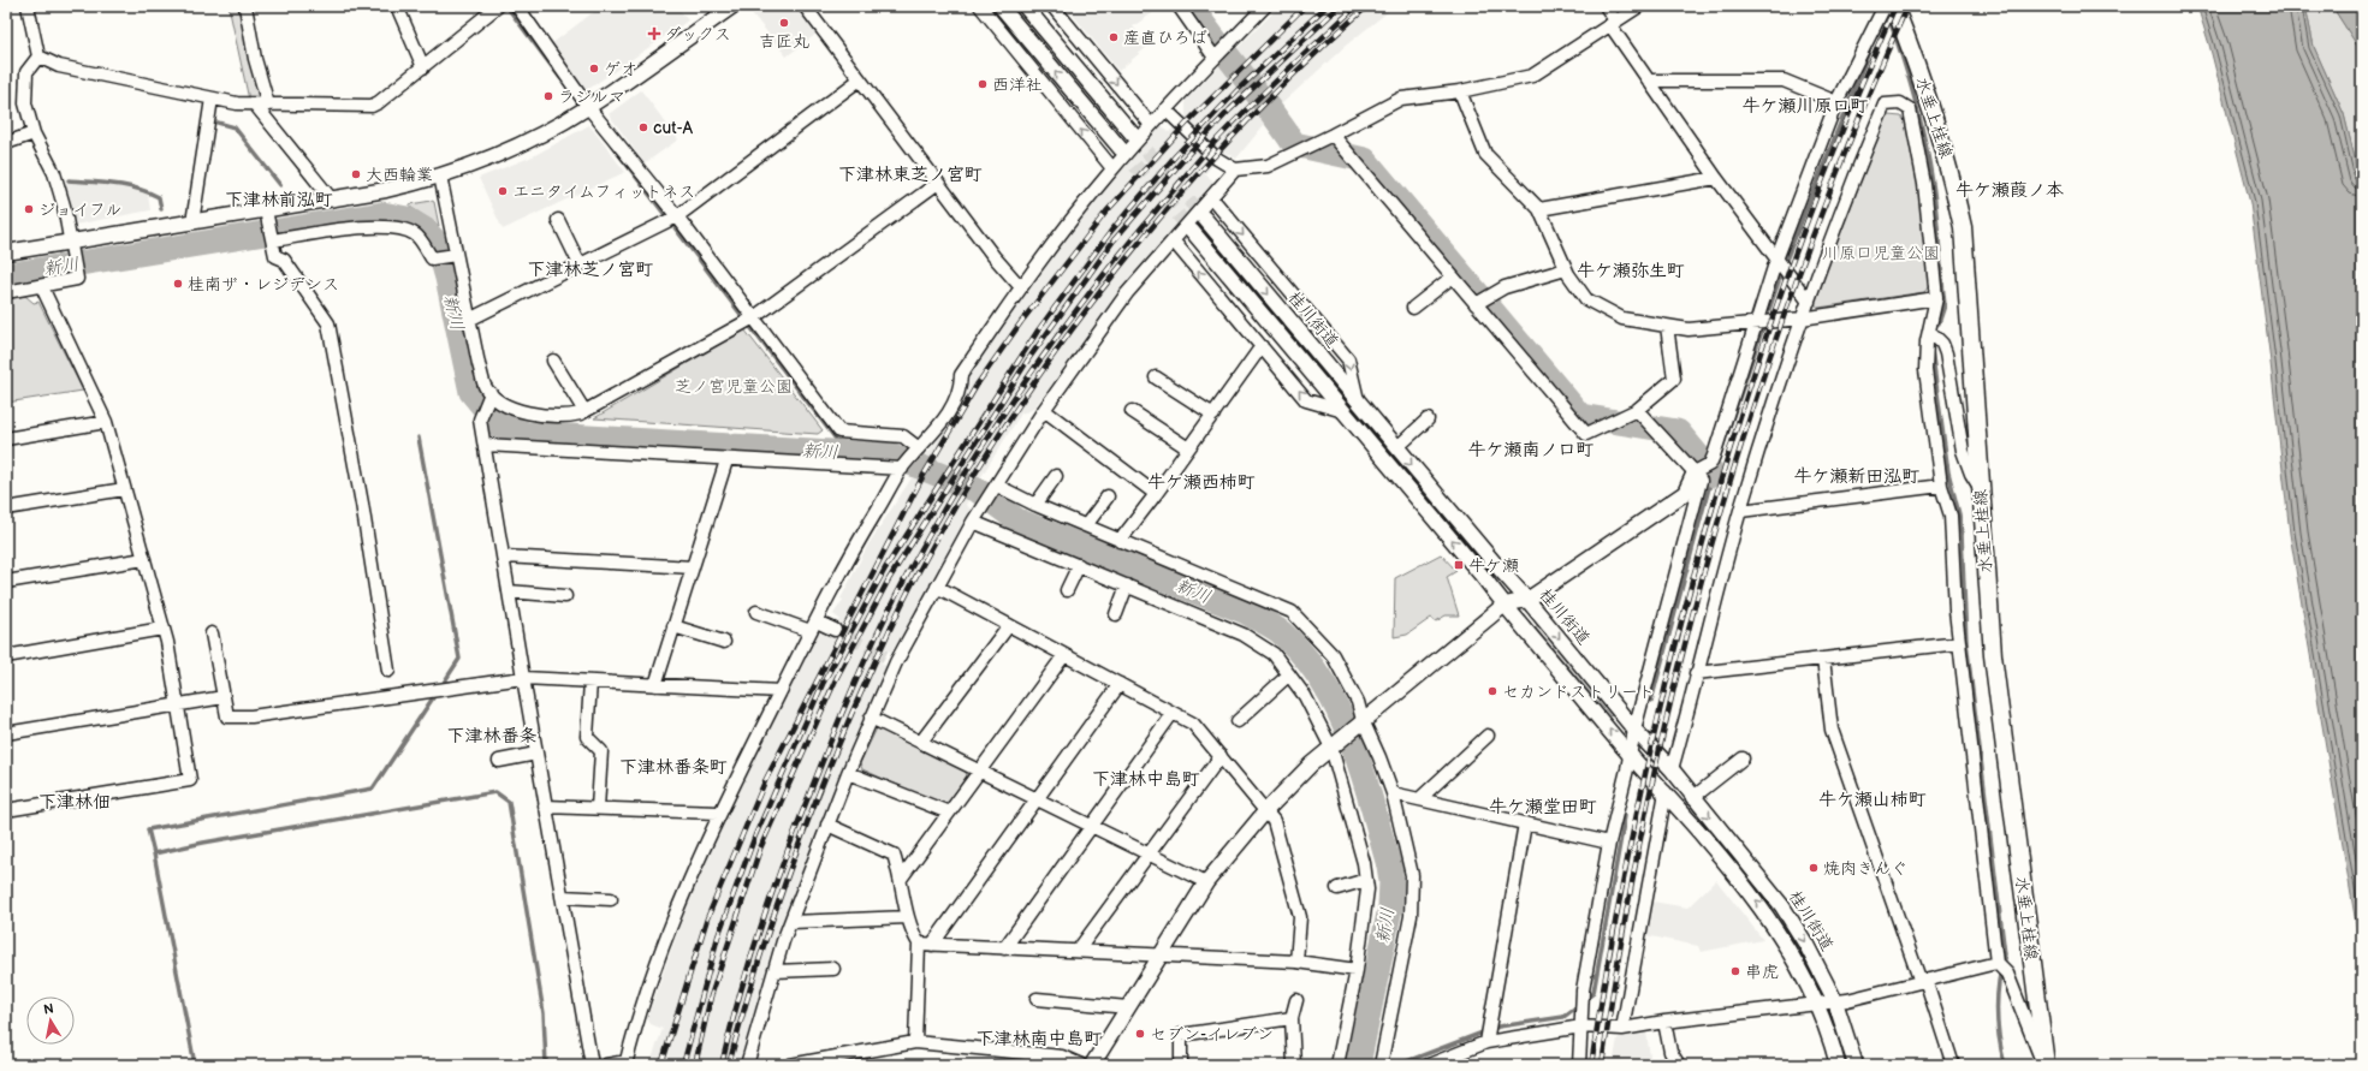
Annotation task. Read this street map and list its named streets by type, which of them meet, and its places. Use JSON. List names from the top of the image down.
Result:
{
  "streets": {
    "main road": ["水垂上桂線"],
    "street": ["桂川街道"]
  },
  "districts": [
    "牛ケ瀬川原口町",
    "下津林東芝ノ宮町",
    "牛ケ瀬葭ノ本",
    "下津林前泓町",
    "下津林芝ノ宮町",
    "牛ケ瀬弥生町",
    "牛ケ瀬南ノ口町",
    "牛ケ瀬新田泓町",
    "牛ケ瀬西柿町",
    "下津林番条",
    "下津林番条町",
    "下津林中島町",
    "牛ケ瀬山柿町",
    "下津林佃",
    "牛ケ瀬堂田町",
    "下津林南中島町"
  ],
  "water": ["新川"],
  "parks": ["川原口児童公園", "芝ノ宮児童公園"],
  "places": {
    "other": [
      "吉匠丸",
      "産直ひろば",
      "ゲオ",
      "西洋社",
      "ラジルマ",
      "cut-A",
      "大西輪業",
      "エニタイムフィットネス",
      "ジョイフル",
      "桂南ザ・レジデンス",
      "セカンドストリート",
      "焼肉きんぐ",
      "串虎",
      "セブン-イレブン"
    ],
    "health": ["ダックス"],
    "transit": ["牛ケ瀬"]
  },
  "north": "top"
}
